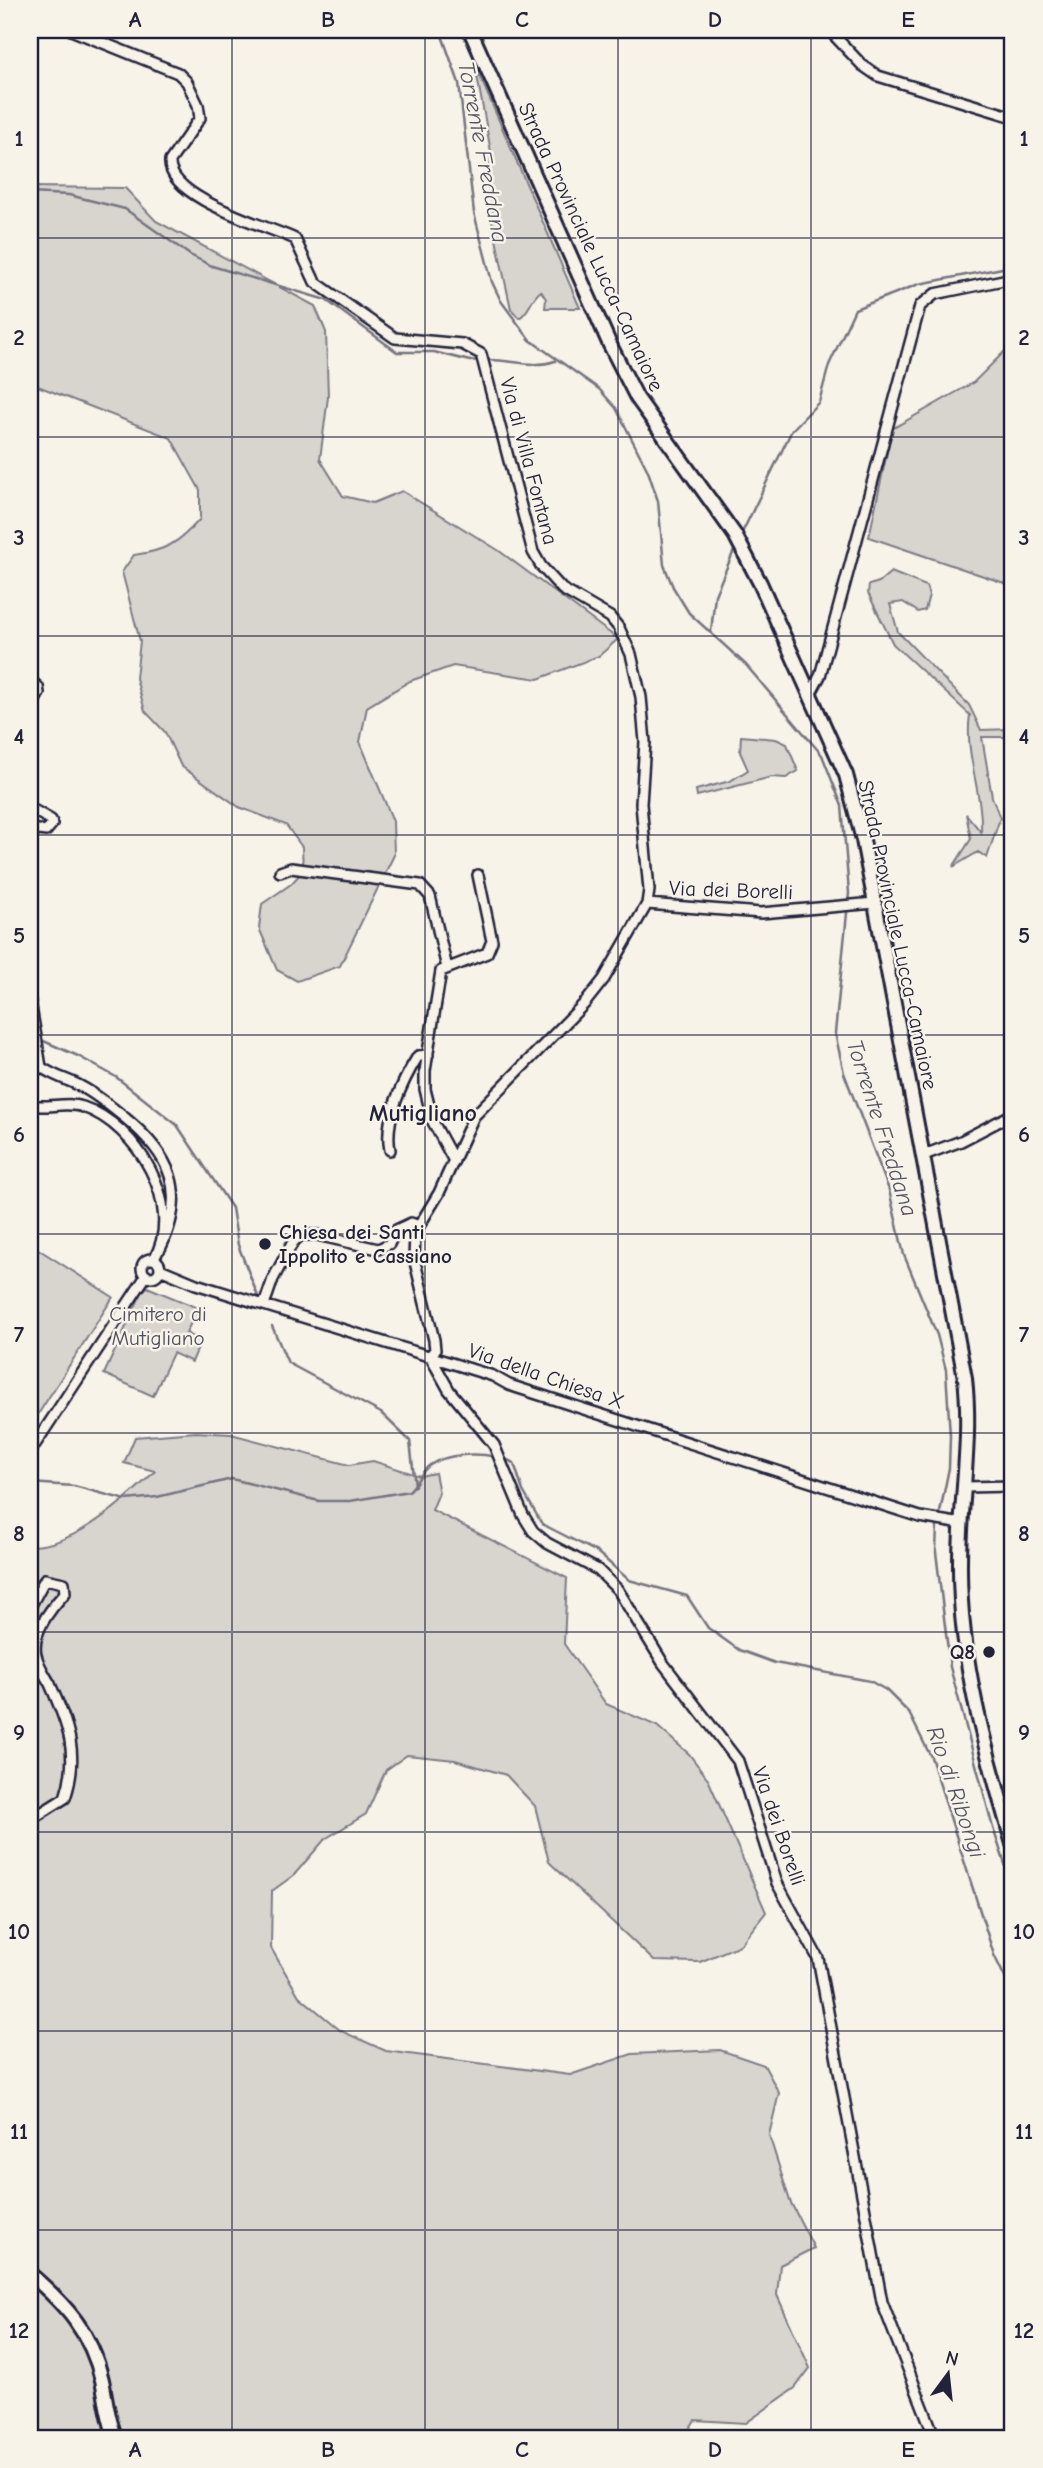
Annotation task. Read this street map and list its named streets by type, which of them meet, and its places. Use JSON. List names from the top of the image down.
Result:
{
  "streets": {
    "main road": ["Strada Provinciale Lucca-Camaiore"],
    "street": ["Via di Villa Fontana", "Via dei Borelli", "Via della Chiesa X"]
  },
  "crossings": [
    ["Strada Provinciale Lucca-Camaiore", "Via dei Borelli"],
    ["Strada Provinciale Lucca-Camaiore", "Via della Chiesa X"],
    ["Via di Villa Fontana", "Via dei Borelli"],
    ["Via di Villa Fontana", "Via della Chiesa X"],
    ["Via dei Borelli", "Via della Chiesa X"]
  ],
  "districts": ["Mutigliano"],
  "water": ["Torrente Freddana", "Rio di Ribongi"],
  "parks": ["Cimitero di Mutigliano"],
  "places": ["Chiesa dei Santi Ippolito e Cassiano", "Q8"],
  "north": "top",
  "grid": {
    "columns": [
      "A",
      "B",
      "C",
      "D",
      "E"
    ],
    "rows": [
      "1",
      "2",
      "3",
      "4",
      "5",
      "6",
      "7",
      "8",
      "9",
      "10",
      "11",
      "12"
    ]
  }
}
